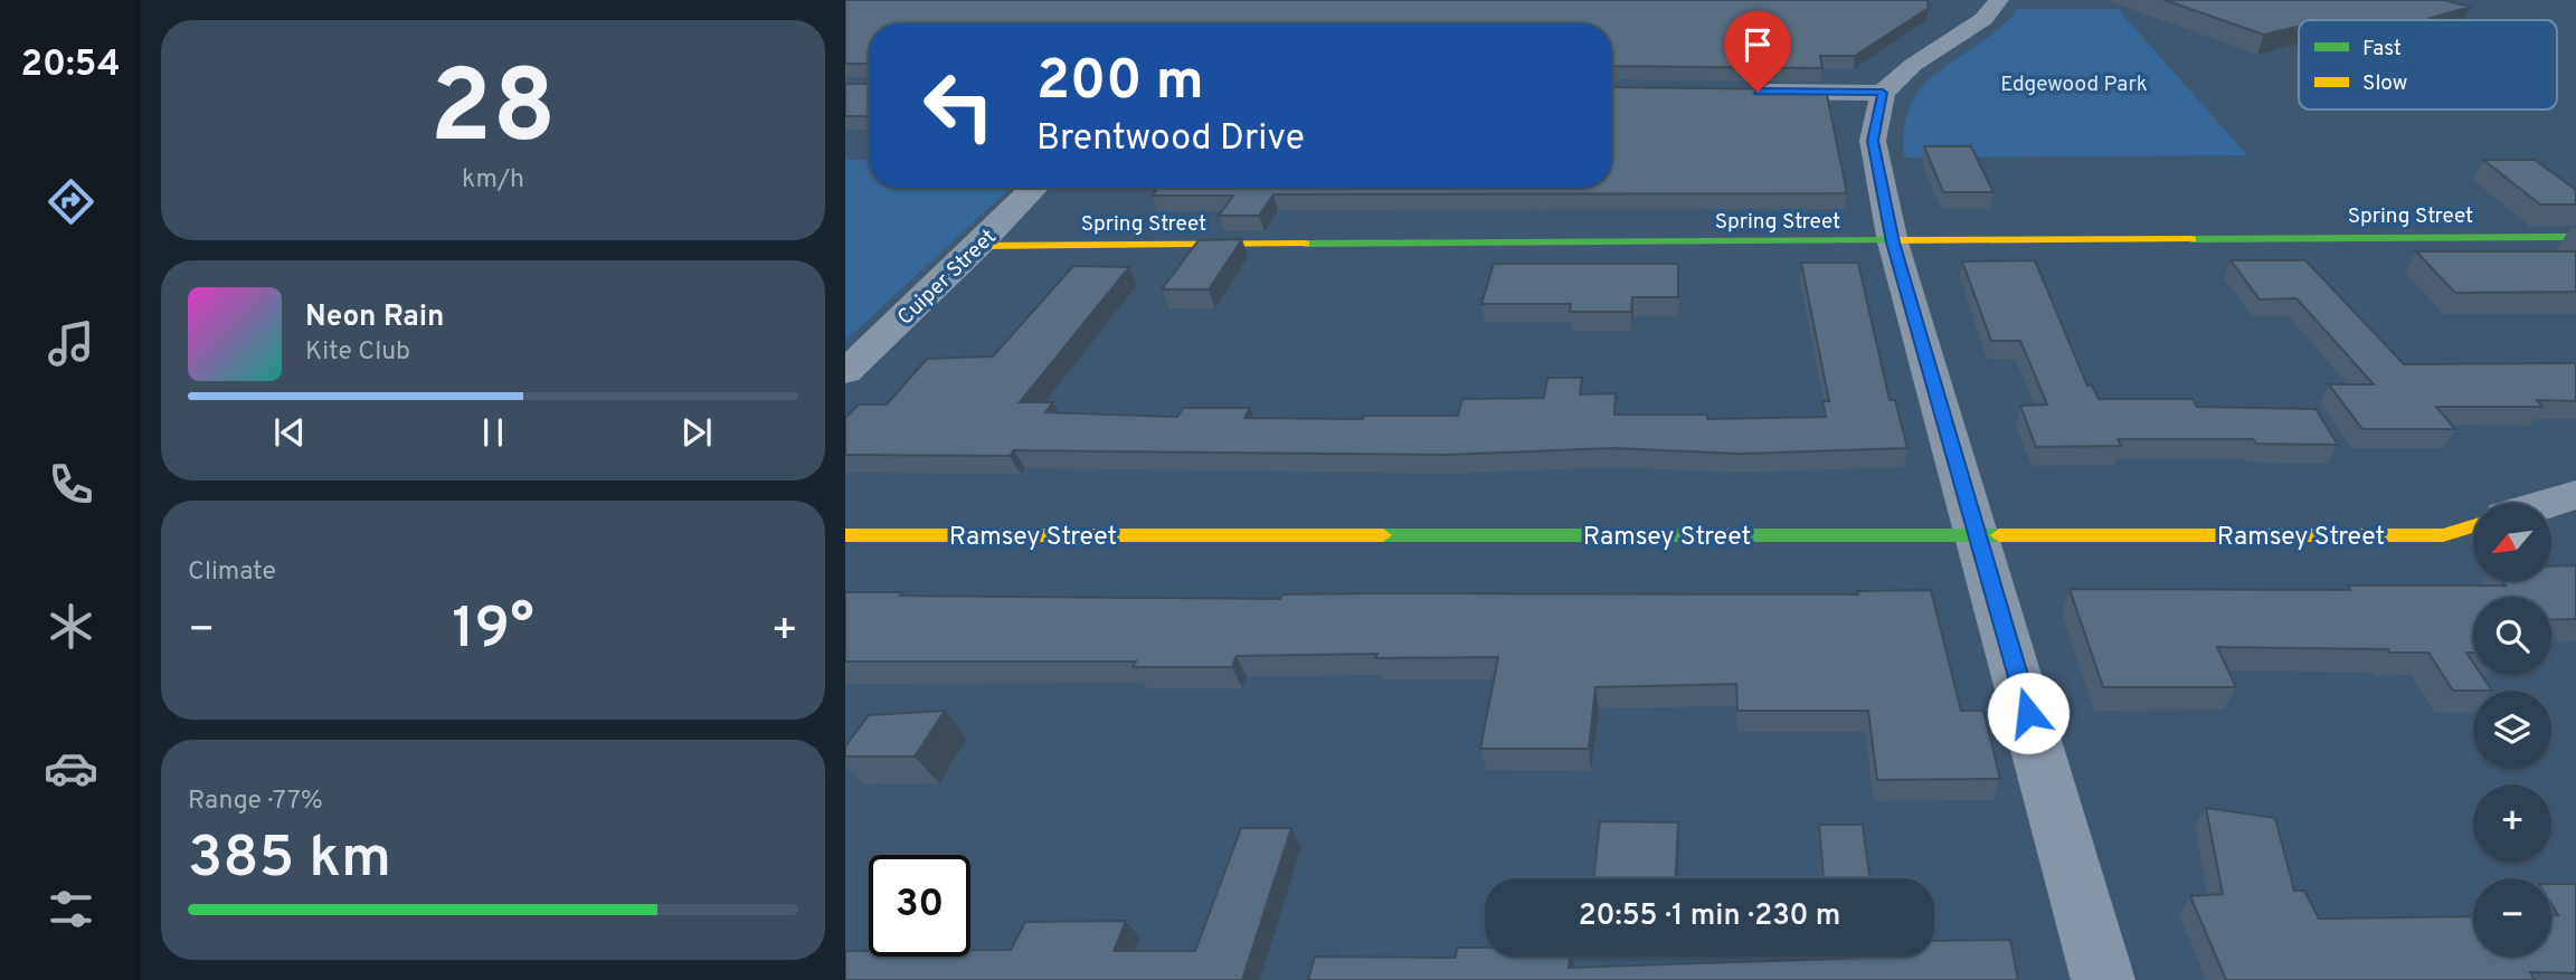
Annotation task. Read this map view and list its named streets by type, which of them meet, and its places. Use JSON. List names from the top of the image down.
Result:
{
  "streets": {
    "street": ["Spring Street", "Cuiper Street", "Ramsey Street"]
  },
  "crossings": [
    ["Spring Street", "Cuiper Street"]
  ],
  "parks": ["Edgewood Park"],
  "legend": ["Fast", "Slow"],
  "north": "bottom left",
  "page": {
    "tabs": "20:54",
    "tile": [
      ["28", "km/h"],
      "Climate",
      ["Range · 77%", "385 km"]
    ],
    "turn": ["200 m", "Brentwood Drive"],
    "song": ["Neon Rain", "Kite Club"],
    "map_buttons": ["+", "−"],
    "heat": ["−", "19°", "+"],
    "limit": "30",
    "trip": "20:55 · 1 min · 230 m"
  }
}
